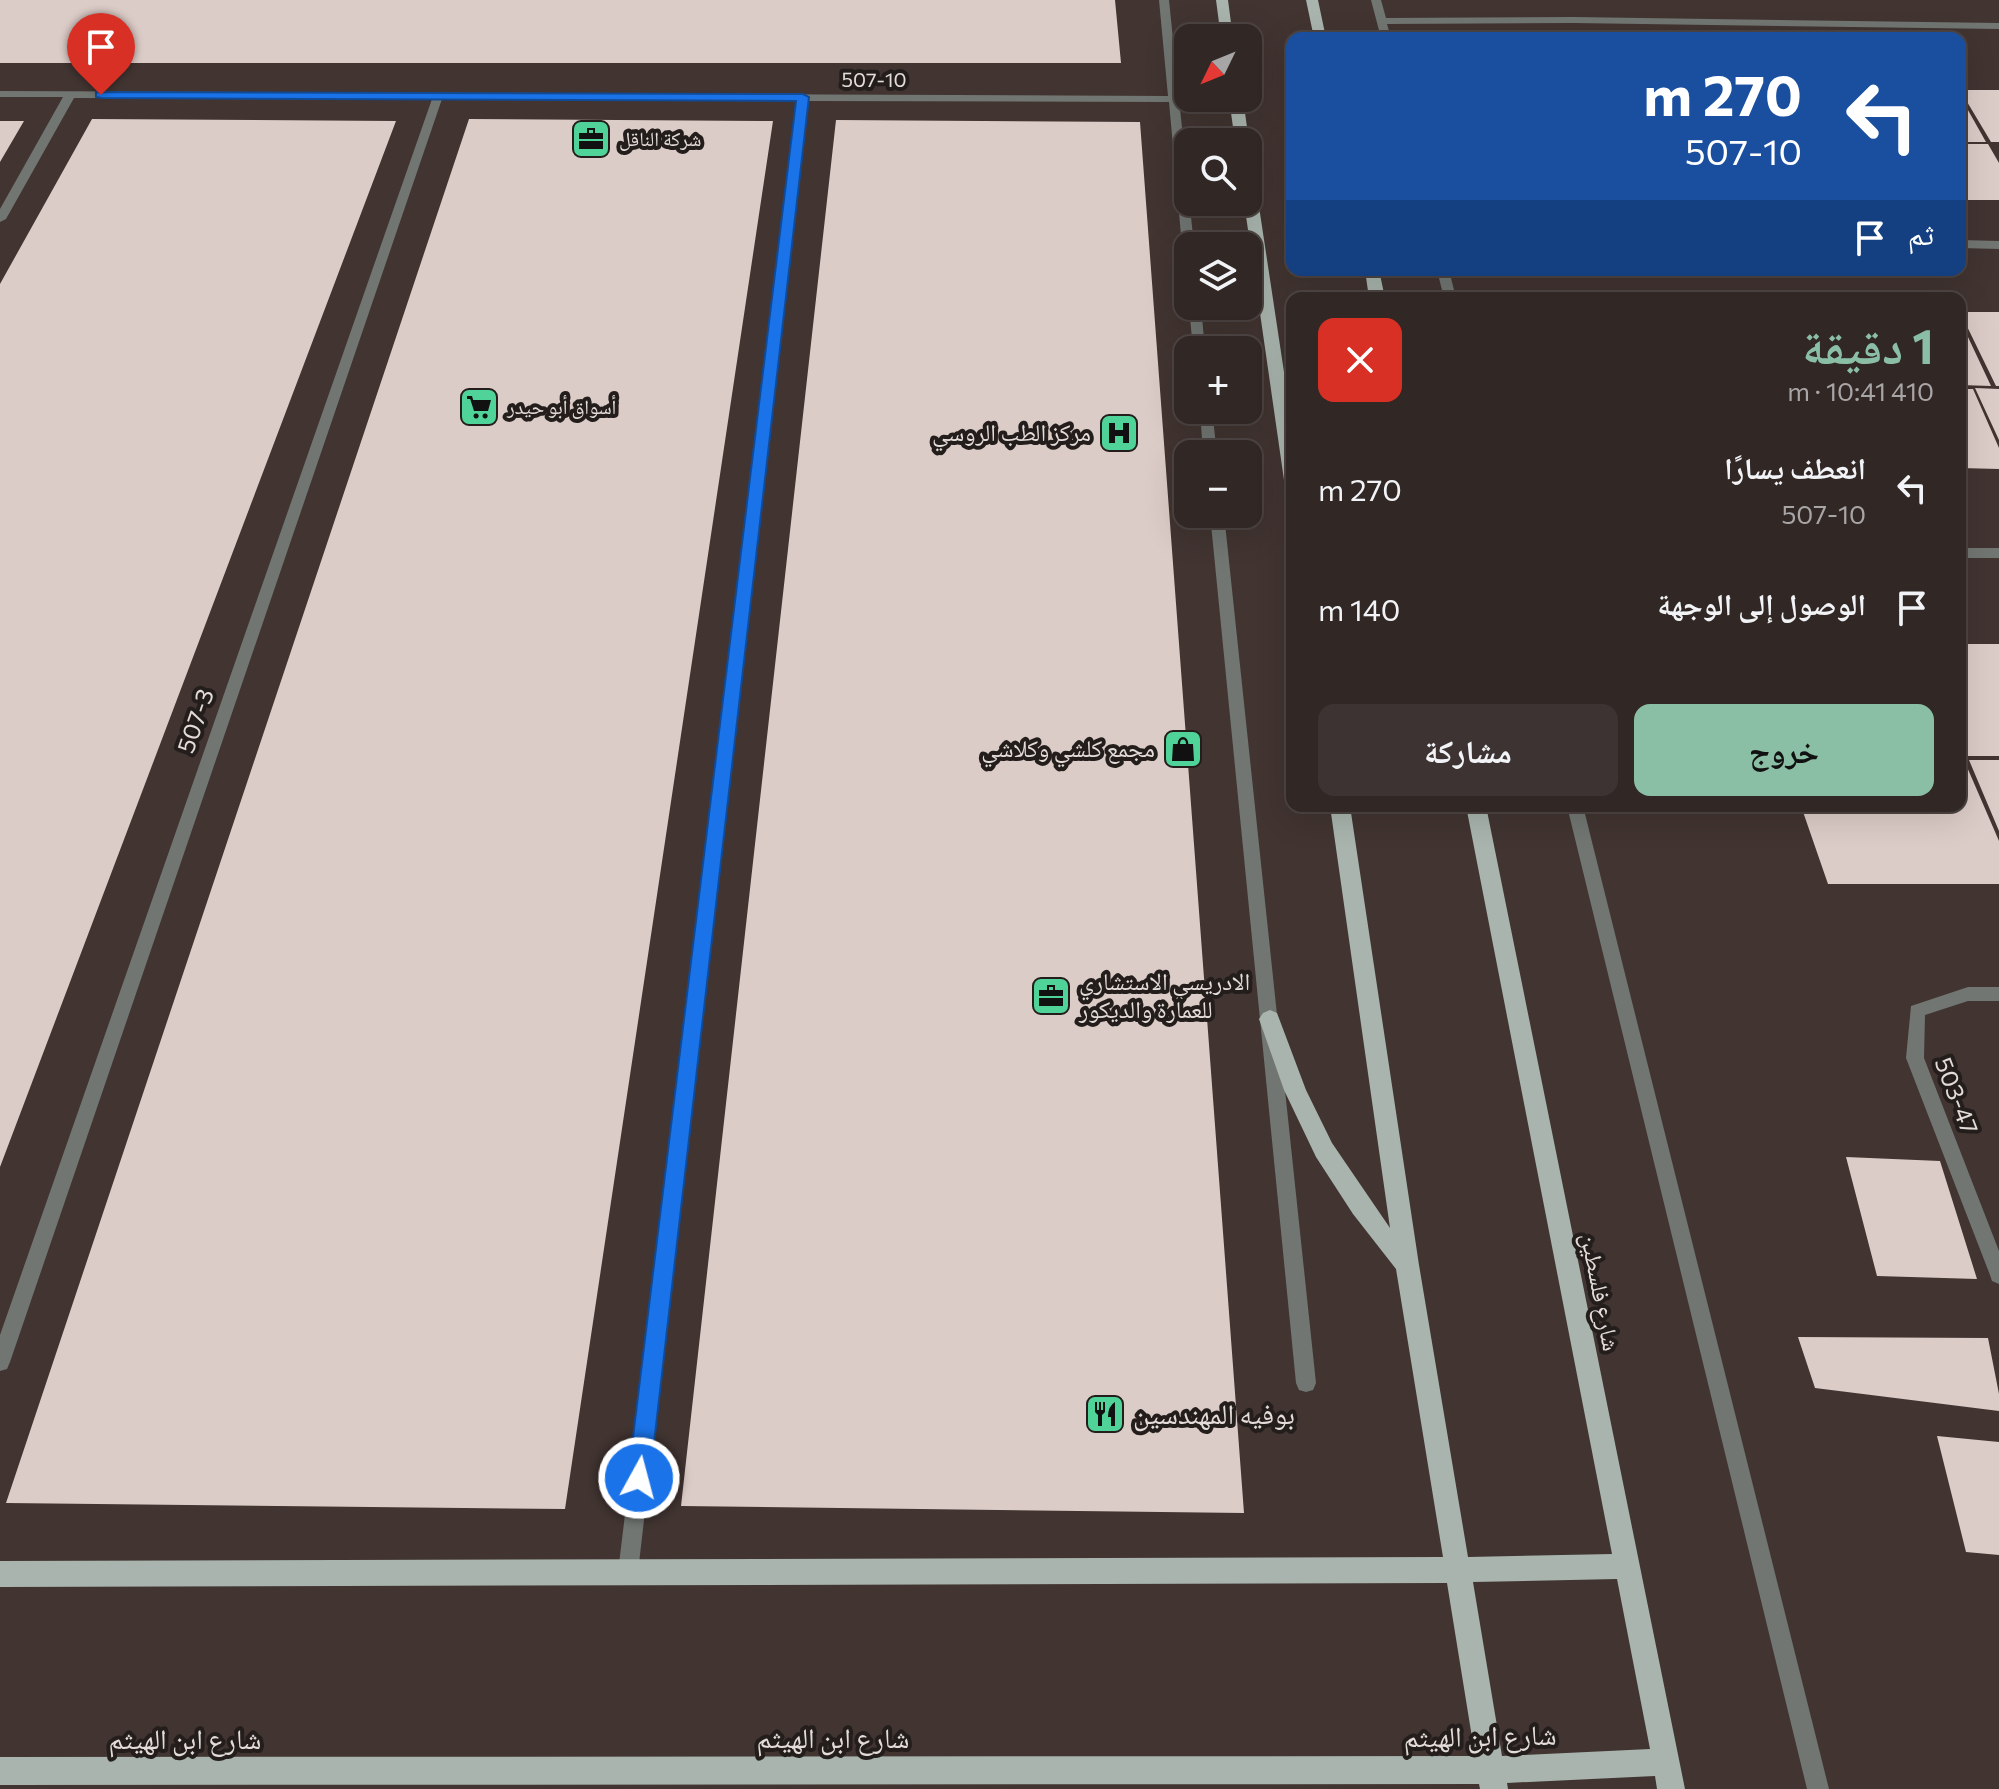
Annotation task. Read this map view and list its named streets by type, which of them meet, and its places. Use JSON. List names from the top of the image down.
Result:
{
  "streets": {
    "main road": ["شارع فلسطين", "شارع ابن الهيثم"],
    "street": ["507-10", "507-3", "503-47"]
  },
  "crossings": [
    ["507-10", "507-3"],
    ["شارع فلسطين", "شارع ابن الهيثم"]
  ],
  "places": {
    "office": ["شركة الناقل", "الادريسي الاستشاري للعمارة والديكور"],
    "supermarket": ["أسواق أبو حيدر"],
    "hospital": ["مركز الطب الروسي"],
    "shop": ["مجمع كلشي وكلاشي"],
    "restaurant": ["بوفيه المهندسين"]
  },
  "north": "bottom left",
  "page": {
    "map_buttons": ["+", "−"],
    "turn": ["270 m", "507-10"],
    "then": "ثم",
    "heading": ["1 دقيقة", "410 m · 10:41"],
    "list": [
      {
        "name": "انعطف يسارًا",
        "note": "507-10",
        "value": "270 m"
      },
      {
        "name": "الوصول إلى الوجهة",
        "value": "140 m"
      }
    ],
    "buttons": ["خروج", "مشاركة"]
  }
}
